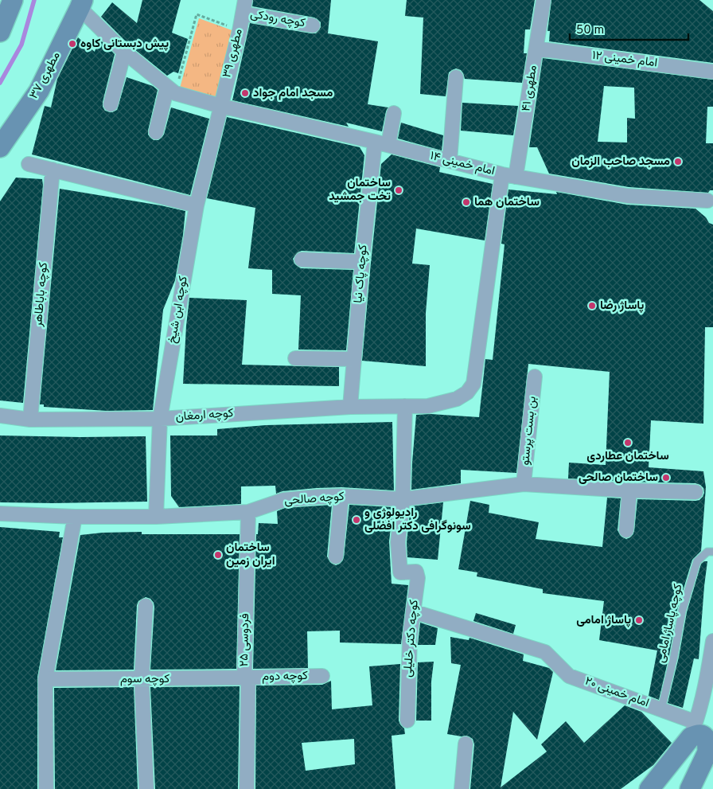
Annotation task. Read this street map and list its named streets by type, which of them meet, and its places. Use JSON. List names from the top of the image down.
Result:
{
  "streets": {
    "street": [
      "کوچه رودکی",
      "مطهری ۳۹",
      "امام خمینی ۱۲",
      "مطهری ۳۷",
      "مطهری ۴۱",
      "امام خمینی ۱۴",
      "کوچه پاک نیا",
      "کوچه باباطاهر",
      "کوچه ابن شیخ",
      "کوچه ارمغان",
      "بن بست پرستو",
      "کوچه صالحی",
      "کوچه دکتر خلیلی",
      "فردوسی ۲۵",
      "کوچه دوم",
      "کوچه سوم",
      "امام خمینی ۲۰"
    ],
    "lane": ["کوچه پاساژ امامی"]
  },
  "crossings": [
    ["کوچه رودکی", "مطهری ۳۹"],
    ["مطهری ۳۹", "امام خمینی ۱۴"],
    ["مطهری ۳۹", "کوچه ابن شیخ"],
    ["امام خمینی ۱۲", "مطهری ۴۱"],
    ["مطهری ۴۱", "امام خمینی ۱۴"],
    ["مطهری ۴۱", "کوچه ارمغان"],
    ["امام خمینی ۱۴", "کوچه پاک نیا"],
    ["امام خمینی ۱۴", "کوچه ابن شیخ"],
    ["کوچه پاک نیا", "کوچه ارمغان"],
    ["کوچه باباطاهر", "کوچه ارمغان"],
    ["کوچه ابن شیخ", "کوچه ارمغان"],
    ["کوچه ابن شیخ", "کوچه صالحی"],
    ["بن بست پرستو", "کوچه صالحی"],
    ["کوچه صالحی", "کوچه دکتر خلیلی"],
    ["کوچه صالحی", "فردوسی ۲۵"],
    ["کوچه پاساژ امامی", "امام خمینی ۲۰"],
    ["کوچه دکتر خلیلی", "امام خمینی ۲۰"],
    ["فردوسی ۲۵", "کوچه دوم"],
    ["فردوسی ۲۵", "کوچه سوم"],
    ["کوچه دوم", "کوچه سوم"]
  ],
  "places": [
    "پیش دبستانی کاوه",
    "مسجد امام جواد",
    "مسجد صاحب الزمان",
    "ساختمان تخت جمشید",
    "ساختمان هما",
    "پاساژ رضا",
    "ساختمان عطاردی",
    "ساختمان صالحی",
    "رادیولوژی و سونوگرافی دکتر افضلی",
    "ساختمان ایران زمین",
    "پاساژ امامی"
  ],
  "scale_bar": "50 m"
}
